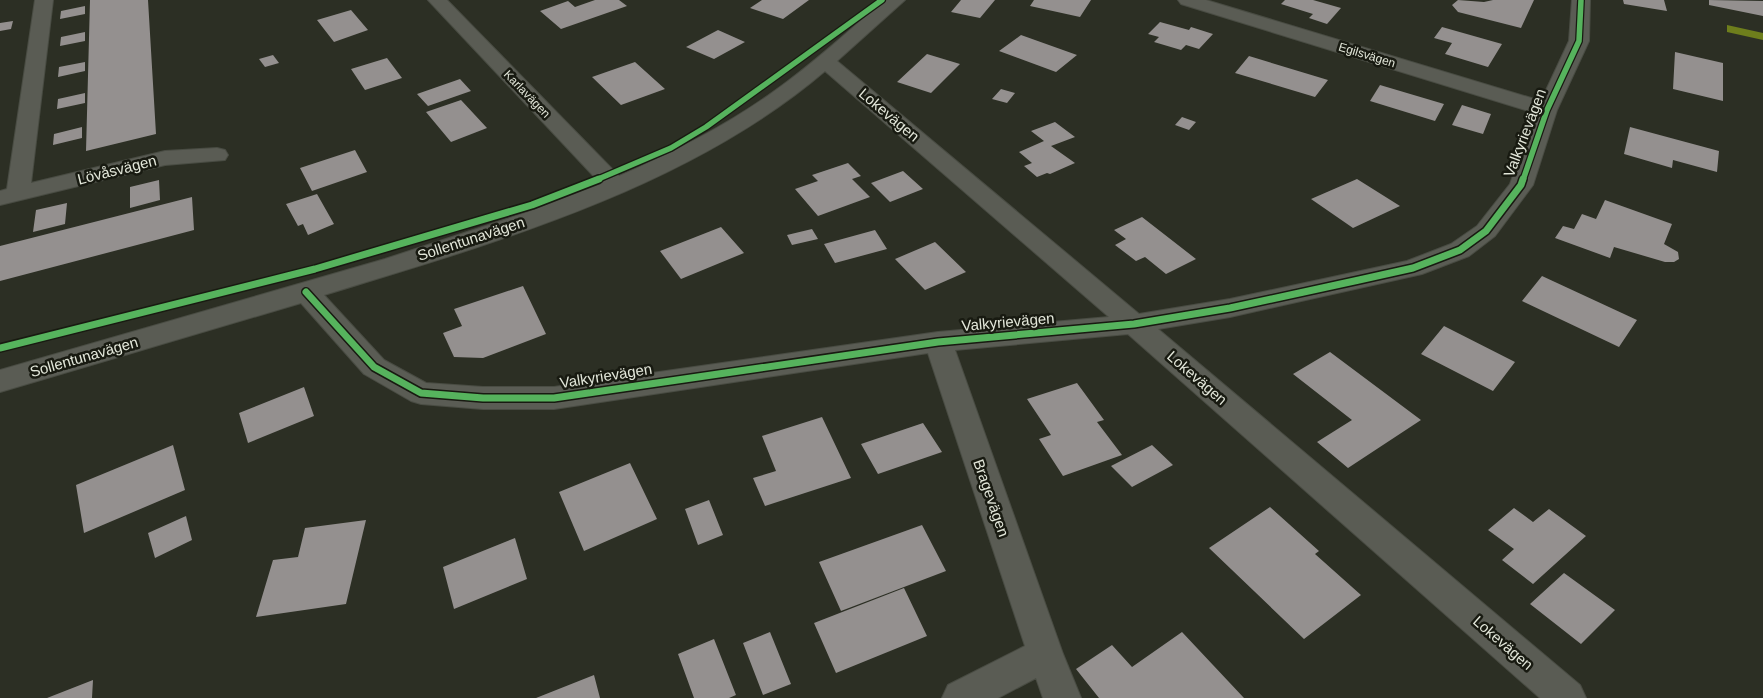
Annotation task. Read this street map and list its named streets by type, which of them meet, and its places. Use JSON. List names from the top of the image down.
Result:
{
  "streets": {
    "street": [
      "Egilsvägen",
      "Karlavägen",
      "Lokevägen",
      "Valkyrievägen",
      "Lövåsvägen",
      "Sollentunavägen",
      "Bragevägen"
    ]
  },
  "crossings": [
    ["Egilsvägen", "Valkyrievägen"],
    ["Karlavägen", "Sollentunavägen"],
    ["Lokevägen", "Valkyrievägen"],
    ["Lokevägen", "Sollentunavägen"],
    ["Valkyrievägen", "Sollentunavägen"],
    ["Valkyrievägen", "Bragevägen"]
  ]
}
